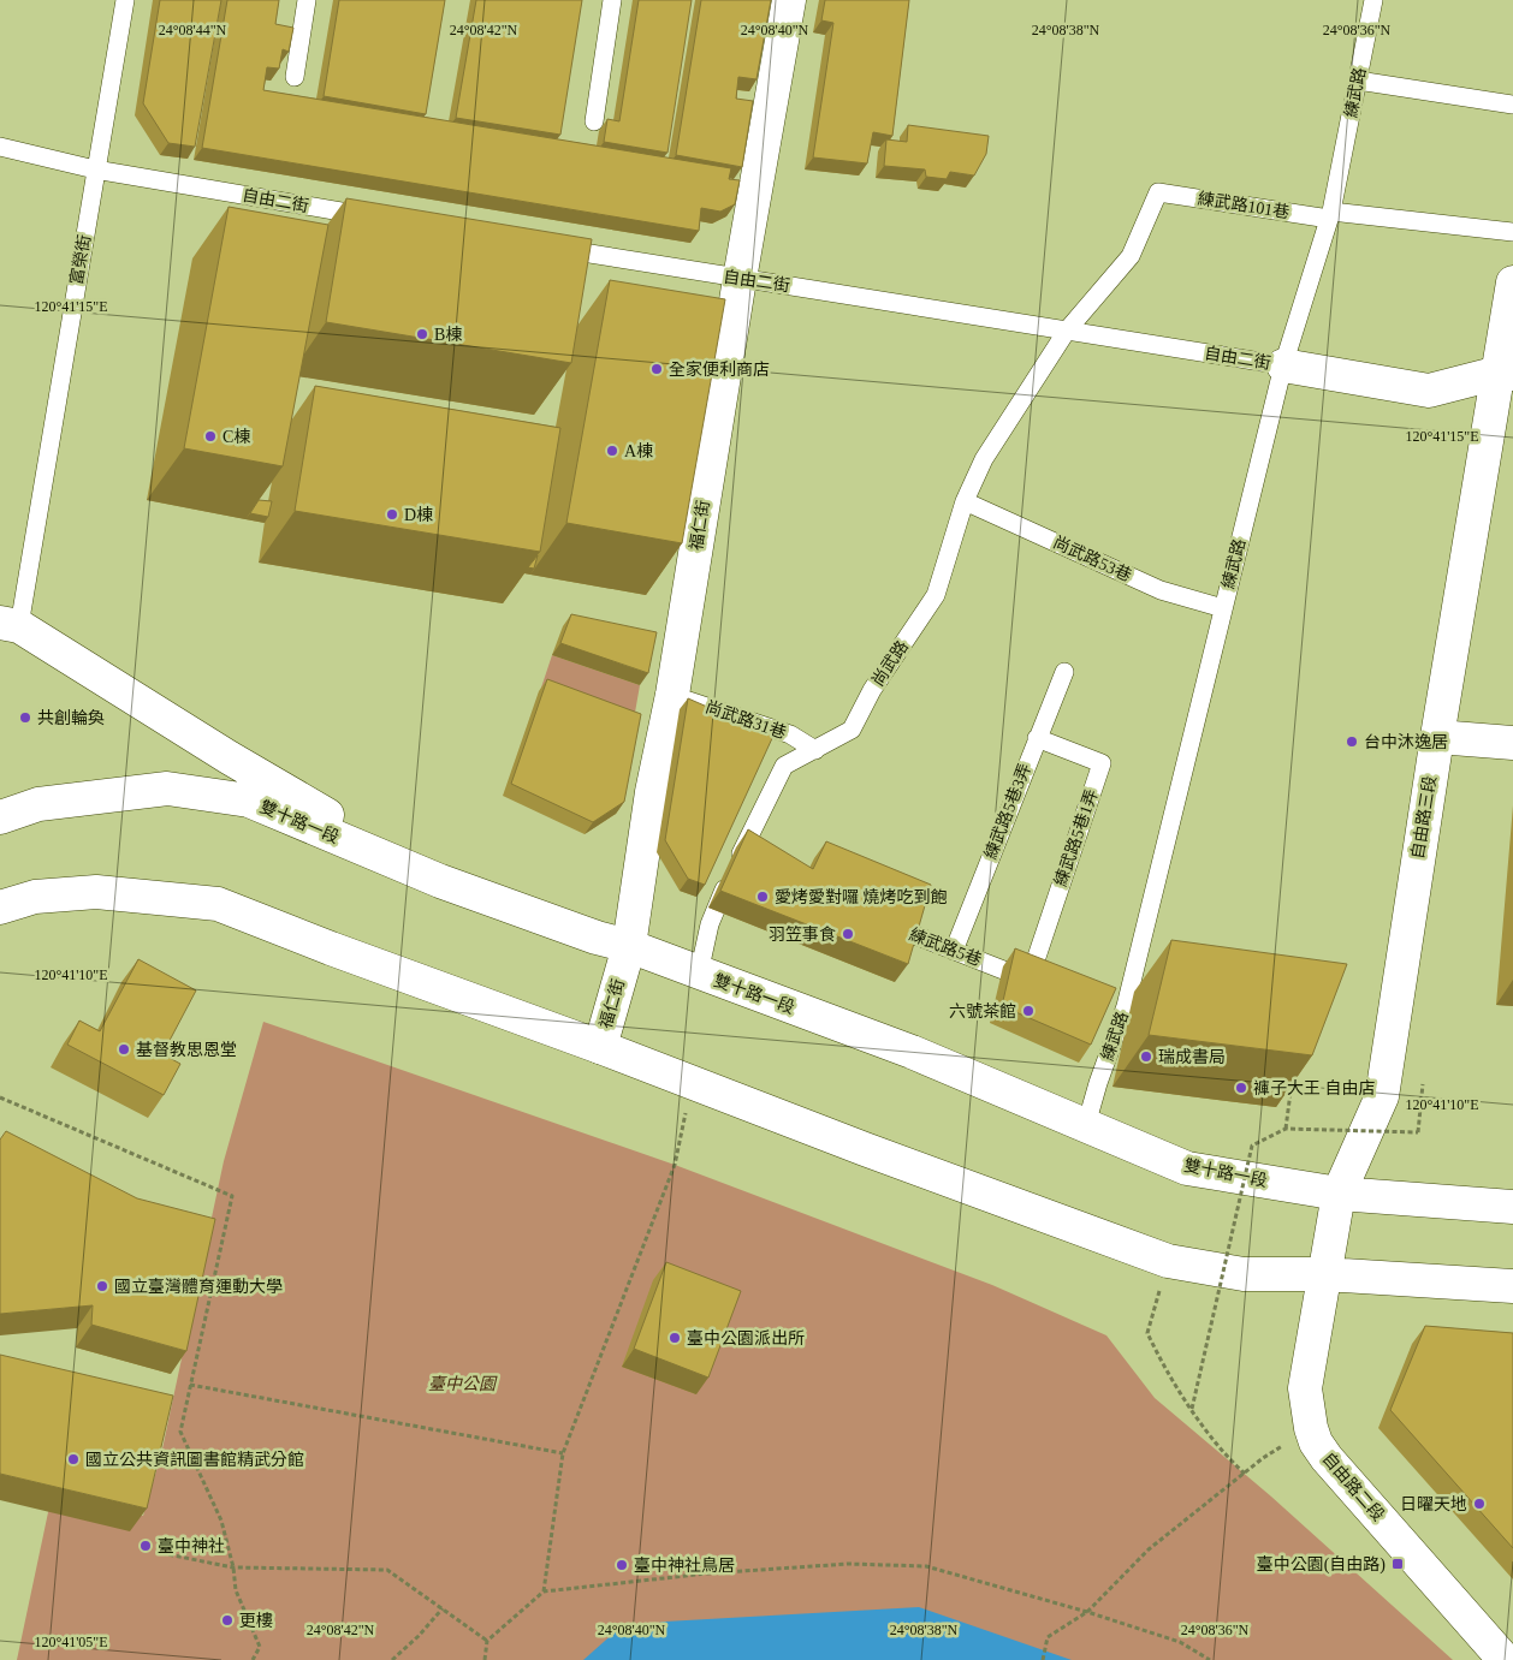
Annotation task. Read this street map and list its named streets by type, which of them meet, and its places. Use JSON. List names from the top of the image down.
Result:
{
  "streets": {
    "street": [
      "自由二街",
      "福仁街",
      "自由路三段",
      "雙十路一段",
      "自由路二段"
    ],
    "lane": [
      "練武路",
      "練武路101巷",
      "富榮街",
      "尚武路53巷",
      "尚武路",
      "尚武路31巷",
      "練武路5巷3弄",
      "練武路5巷1弄",
      "練武路5巷"
    ]
  },
  "crossings": [
    ["練武路", "自由二街"],
    ["練武路", "練武路101巷"],
    ["練武路", "尚武路53巷"],
    ["練武路", "雙十路一段"],
    ["自由二街", "練武路101巷"],
    ["自由二街", "富榮街"],
    ["自由二街", "福仁街"],
    ["自由二街", "尚武路"],
    ["自由二街", "自由路三段"],
    ["練武路101巷", "尚武路"],
    ["福仁街", "尚武路31巷"],
    ["福仁街", "雙十路一段"],
    ["尚武路53巷", "尚武路"],
    ["尚武路", "尚武路31巷"],
    ["尚武路", "雙十路一段"],
    ["練武路5巷3弄", "練武路5巷1弄"],
    ["練武路5巷3弄", "練武路5巷"],
    ["自由路三段", "雙十路一段"],
    ["自由路三段", "自由路二段"],
    ["練武路5巷1弄", "練武路5巷"]
  ],
  "parks": ["臺中公園"],
  "places": {
    "other": [
      "B棟",
      "全家便利商店",
      "C棟",
      "A棟",
      "D棟",
      "共創輪奐",
      "台中沐逸居",
      "愛烤愛對囉 燒烤吃到飽",
      "羽笠事食",
      "六號茶館",
      "基督教思恩堂",
      "瑞成書局",
      "褲子大王 自由店",
      "國立臺灣體育運動大學",
      "臺中公園派出所",
      "國立公共資訊圖書館精武分館",
      "日曜天地",
      "臺中神社",
      "臺中神社鳥居",
      "更樓"
    ],
    "transit": ["臺中公園(自由路)"]
  },
  "coordinates": [
    "24°08'44\"N",
    "24°08'42\"N",
    "24°08'40\"N",
    "24°08'38\"N",
    "24°08'36\"N",
    "120°41'15\"E",
    "120°41'10\"E",
    "120°41'05\"E"
  ]
}
